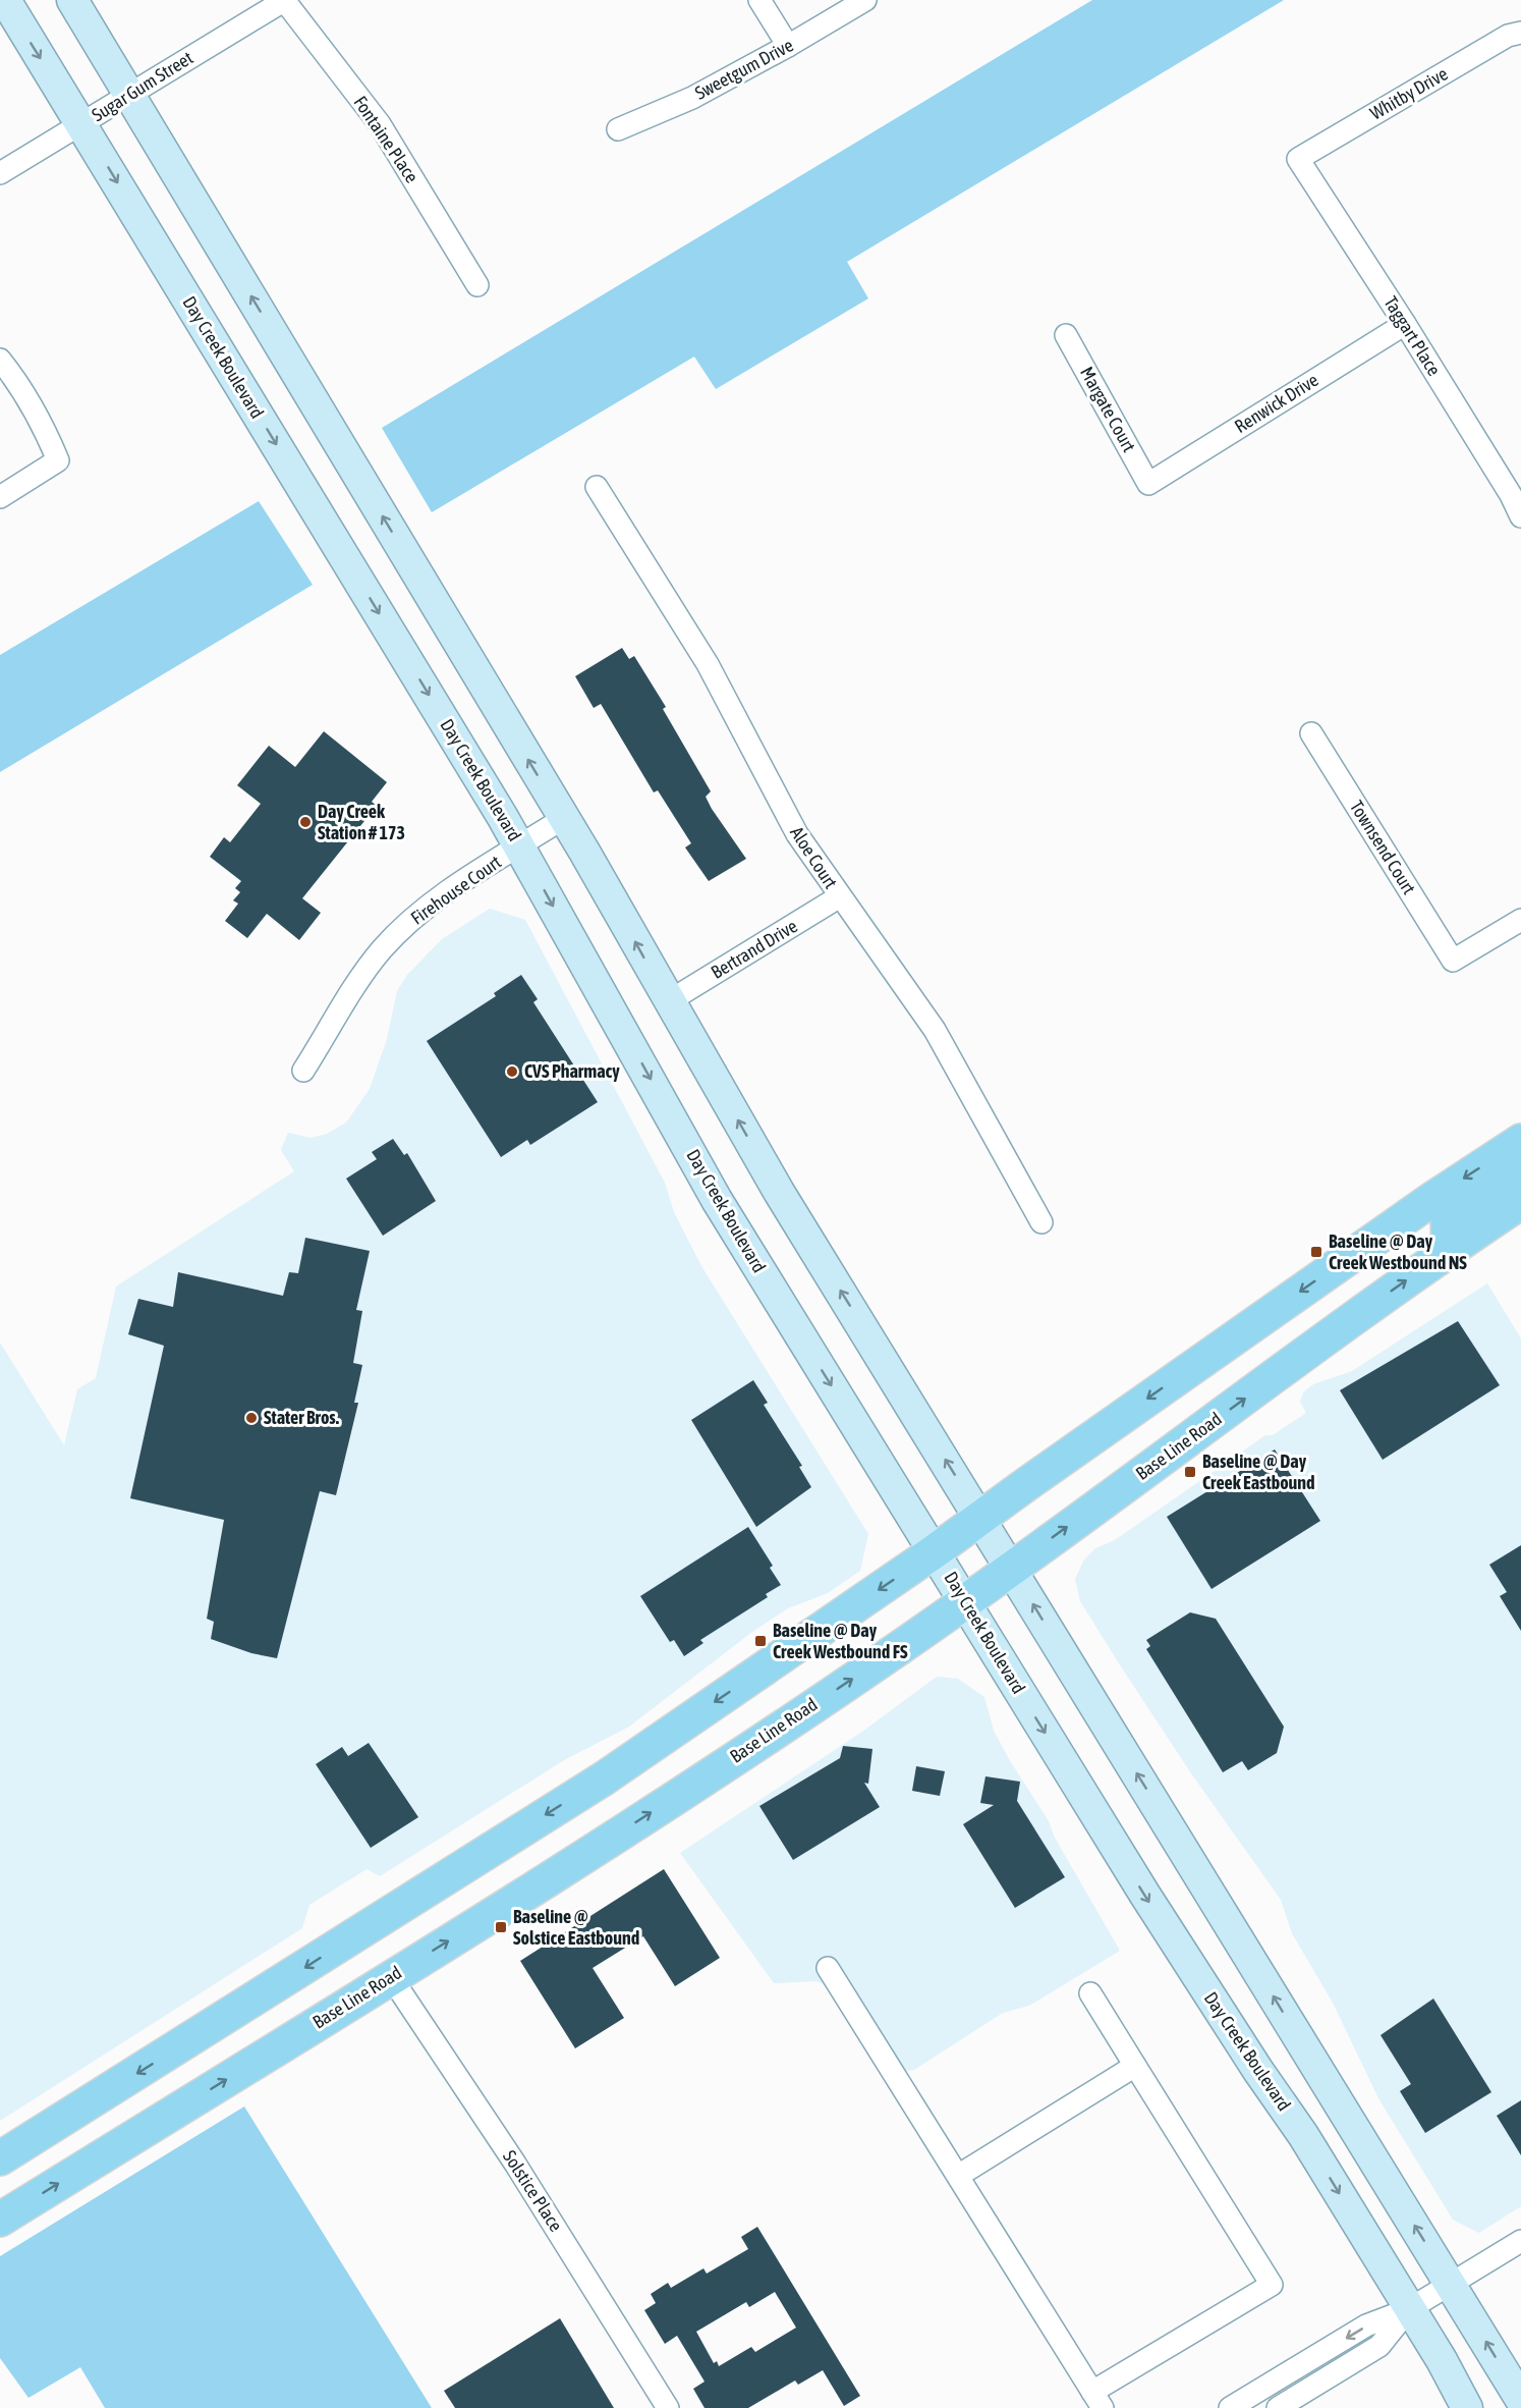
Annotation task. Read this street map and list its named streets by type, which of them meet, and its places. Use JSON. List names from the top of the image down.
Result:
{
  "streets": {
    "main road": ["Day Creek Boulevard", "Base Line Road"],
    "street": [
      "Sweetgum Drive",
      "Sugar Gum Street",
      "Whitby Drive",
      "Fontaine Place",
      "Taggart Place",
      "Renwick Drive",
      "Margate Court",
      "Townsend Court",
      "Aloe Court",
      "Firehouse Court",
      "Bertrand Drive",
      "Solstice Place"
    ]
  },
  "crossings": [
    ["Sugar Gum Street", "Fontaine Place"],
    ["Sugar Gum Street", "Day Creek Boulevard"],
    ["Whitby Drive", "Taggart Place"],
    ["Taggart Place", "Renwick Drive"],
    ["Day Creek Boulevard", "Firehouse Court"],
    ["Day Creek Boulevard", "Base Line Road"],
    ["Renwick Drive", "Margate Court"],
    ["Aloe Court", "Bertrand Drive"],
    ["Base Line Road", "Solstice Place"]
  ],
  "places": {
    "other": ["Day Creek Station # 173", "CVS Pharmacy", "Stater Bros."],
    "transit": [
      "Baseline @ Day Creek Westbound NS",
      "Baseline @ Day Creek Eastbound",
      "Baseline @ Day Creek Westbound FS",
      "Baseline @ Solstice Eastbound"
    ]
  }
}
